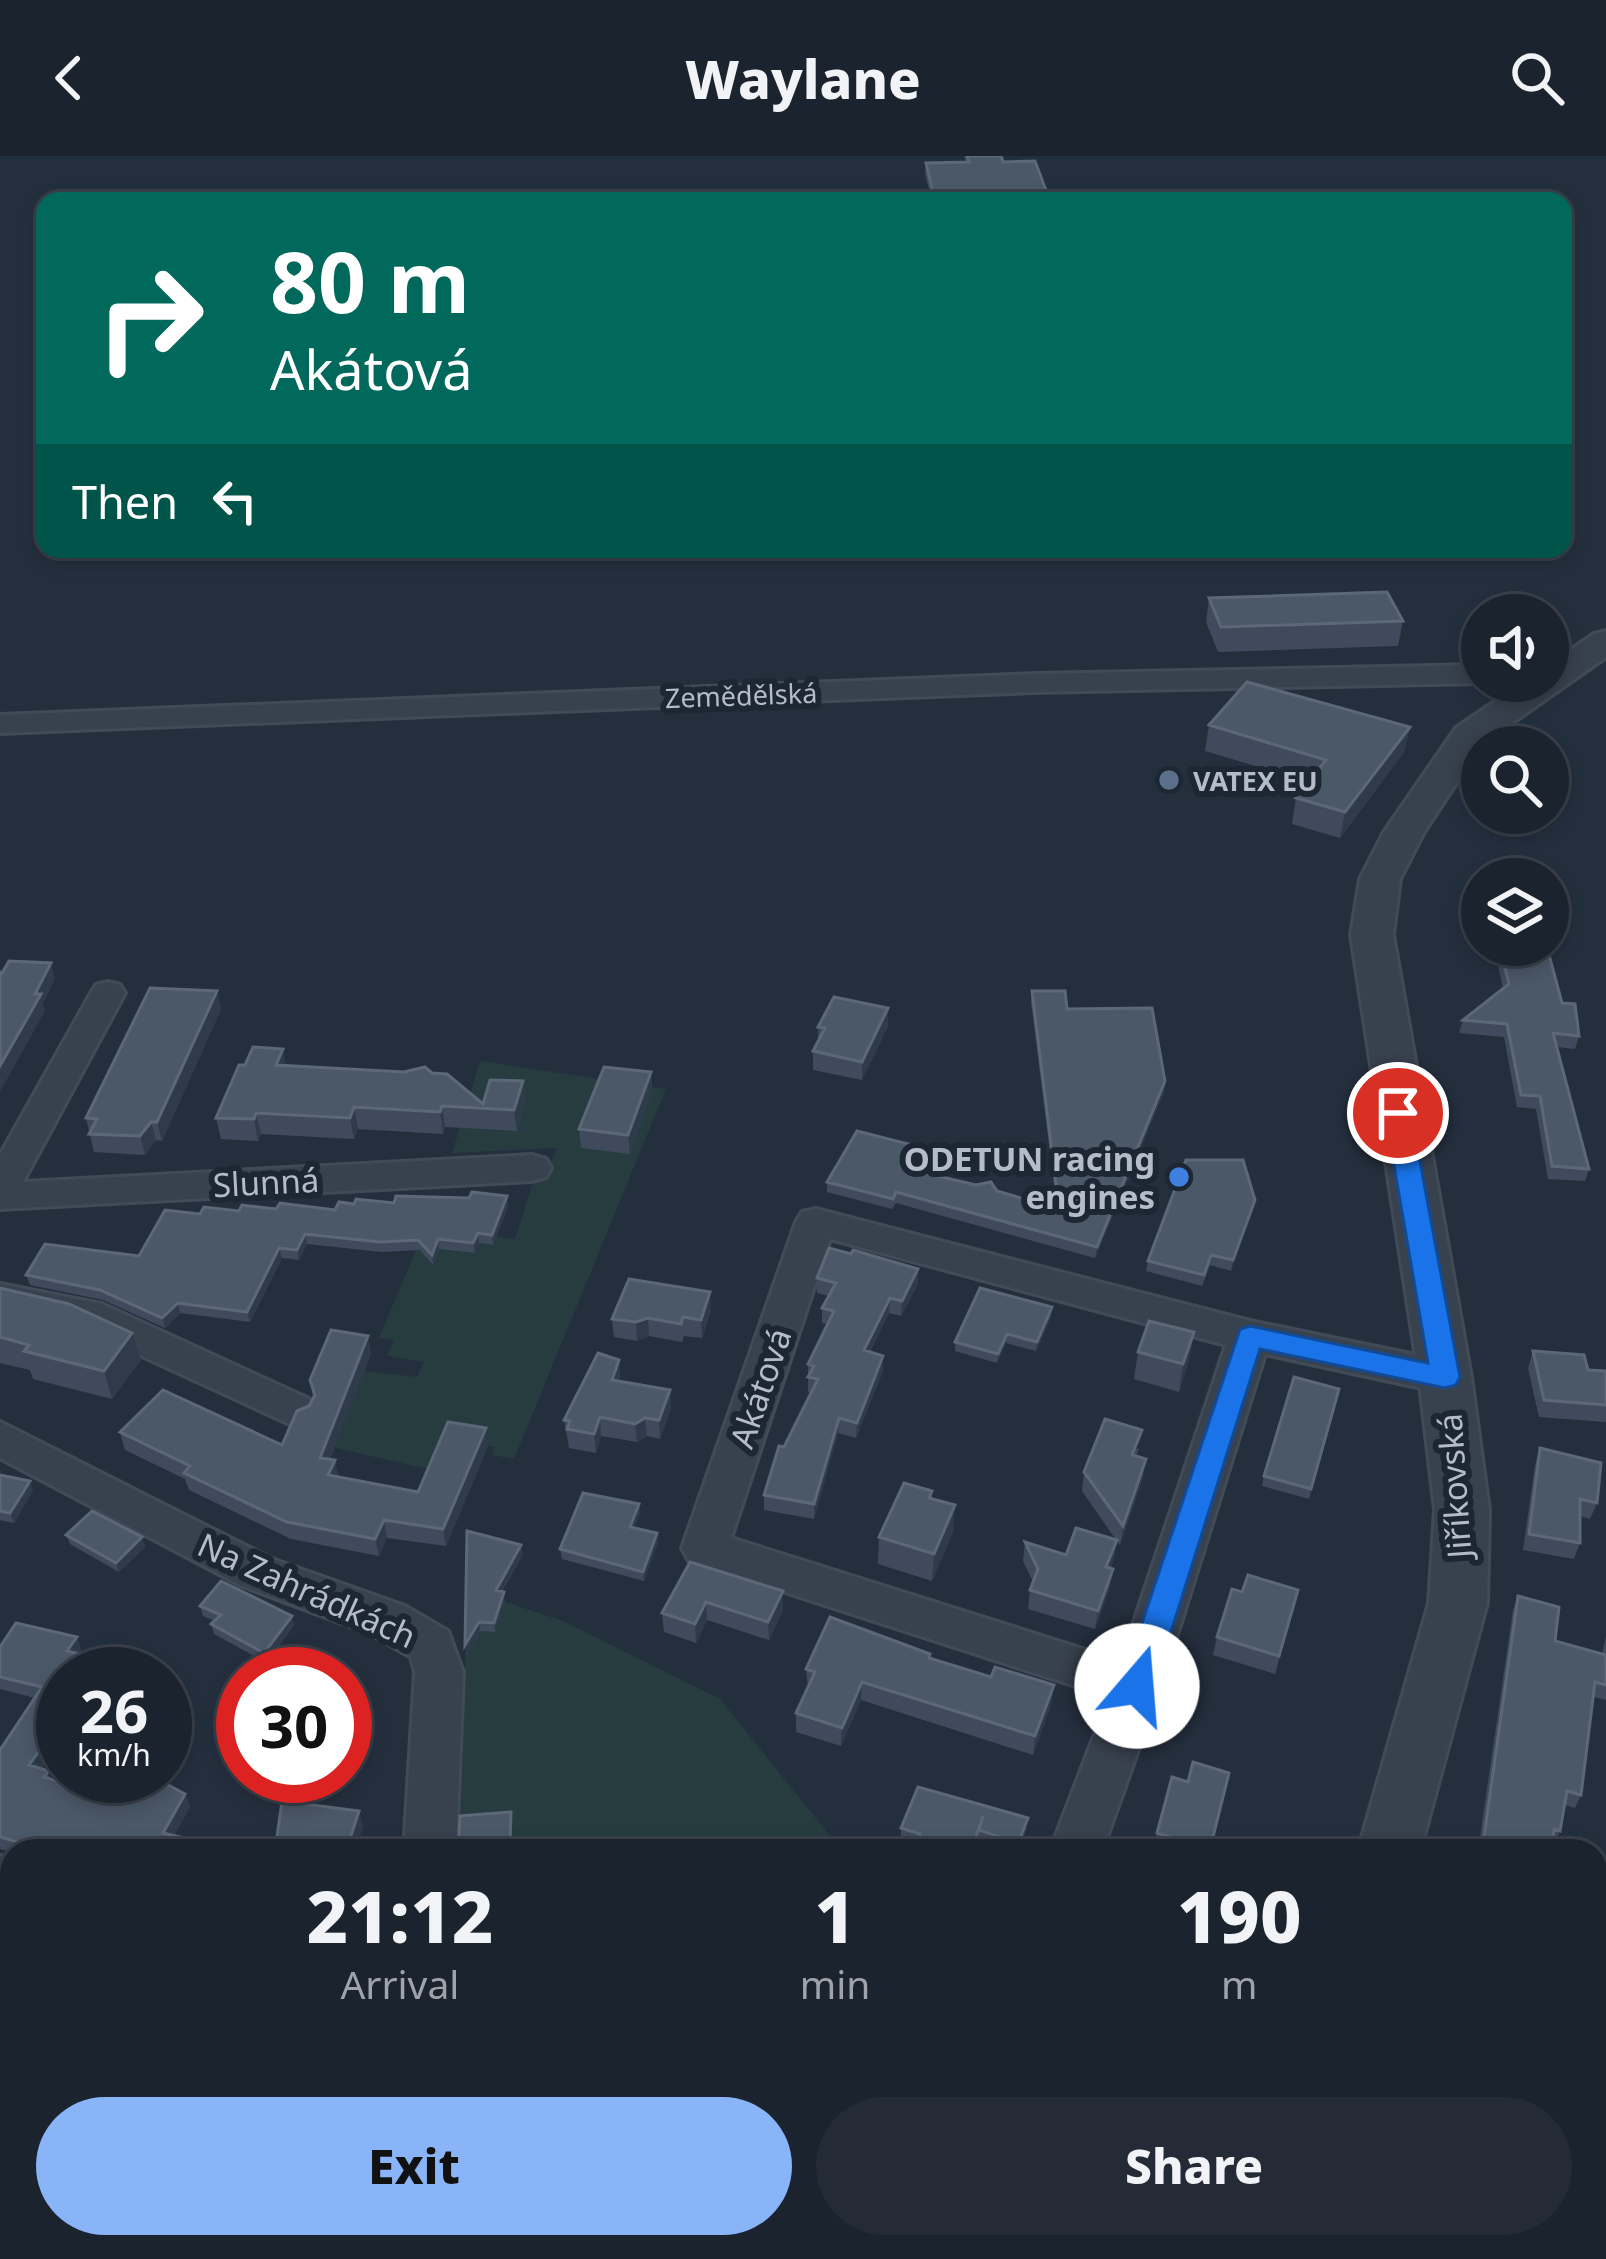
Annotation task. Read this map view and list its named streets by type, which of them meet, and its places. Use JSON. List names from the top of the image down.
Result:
{
  "streets": {
    "street": [
      "Zemědělská",
      "Slunná",
      "Akátová",
      "Jiříkovská",
      "Na Zahrádkách"
    ]
  },
  "crossings": [
    ["Akátová", "Jiříkovská"]
  ],
  "places": ["VATEX EU", "ODETUN racing engines"],
  "page": {
    "header": "Waylane",
    "turn": ["80 m", "Akátová"],
    "then": "Then",
    "speed": "26 km/h",
    "limit": "30",
    "eta": [
      "21:12",
      "Arrival",
      "1",
      "min",
      "190",
      "m"
    ],
    "buttons": ["Exit", "Share"]
  }
}
